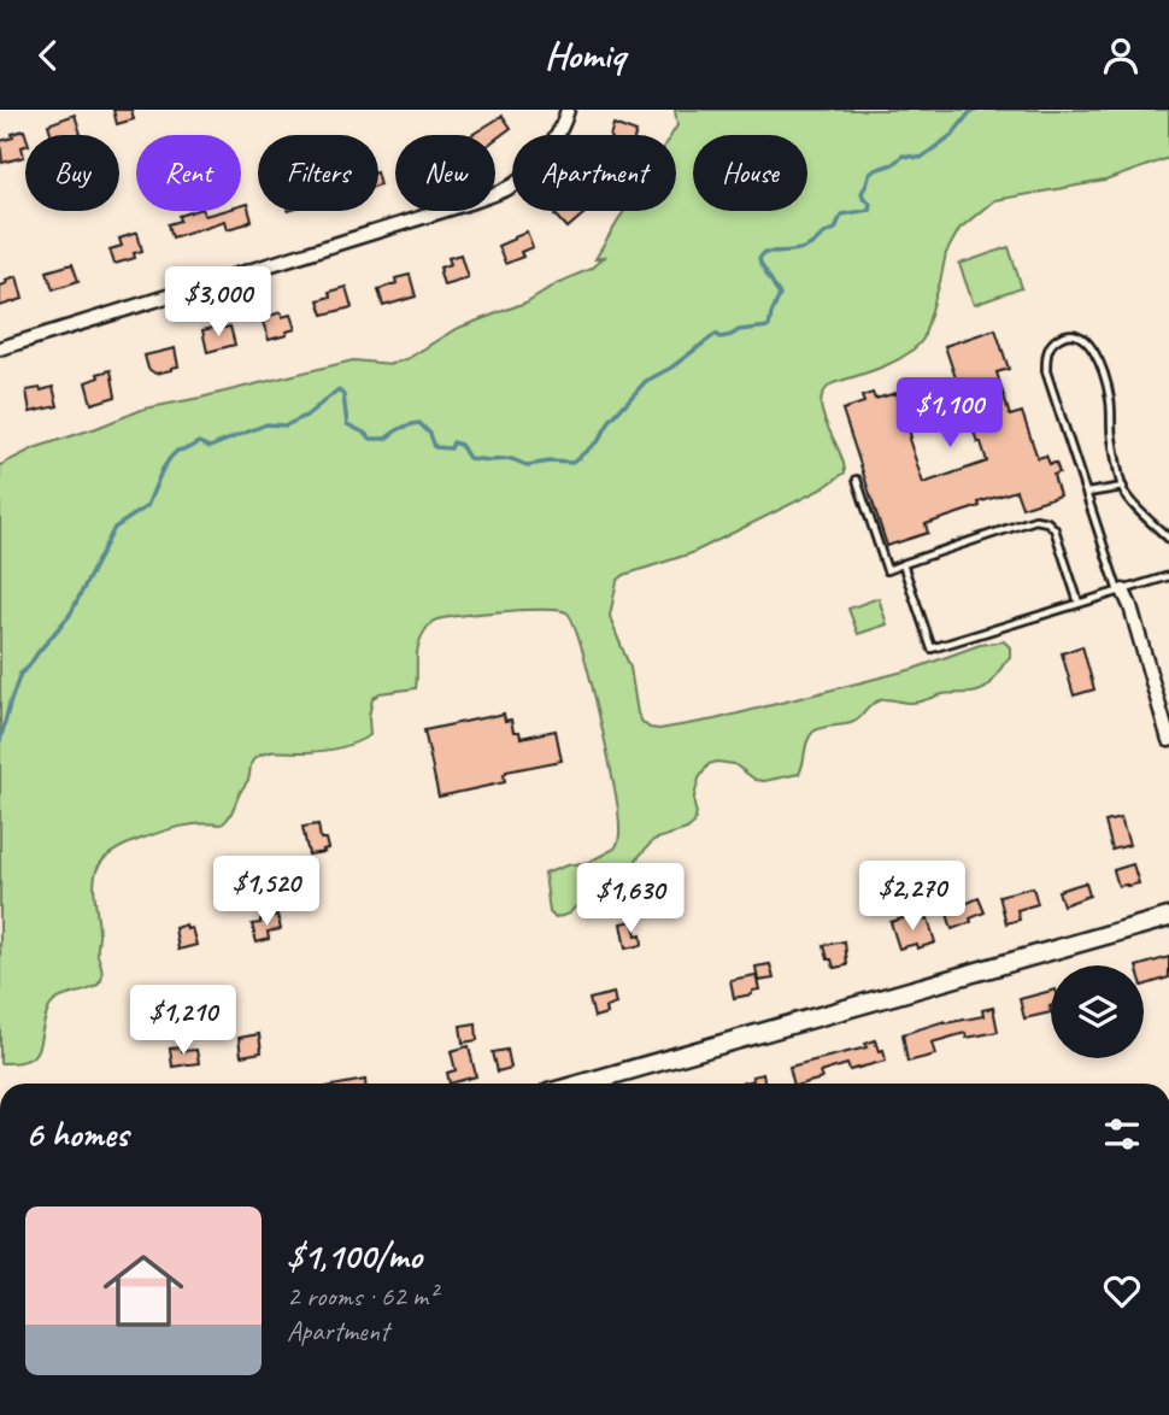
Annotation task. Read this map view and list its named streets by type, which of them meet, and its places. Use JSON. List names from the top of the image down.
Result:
{
  "page": {
    "header": "Homiq",
    "chip": [
      "Buy",
      "Rent",
      "Filters",
      "New",
      "Apartment",
      "House"
    ],
    "price": [
      "$3,000",
      "$1,100",
      "$1,520",
      "$2,270",
      "$1,630",
      "$1,210"
    ],
    "heading": "6 homes",
    "list": [
      {
        "name": "$1,100/mo",
        "note": "2 rooms · 62 m² · Apartment"
      }
    ]
  }
}
